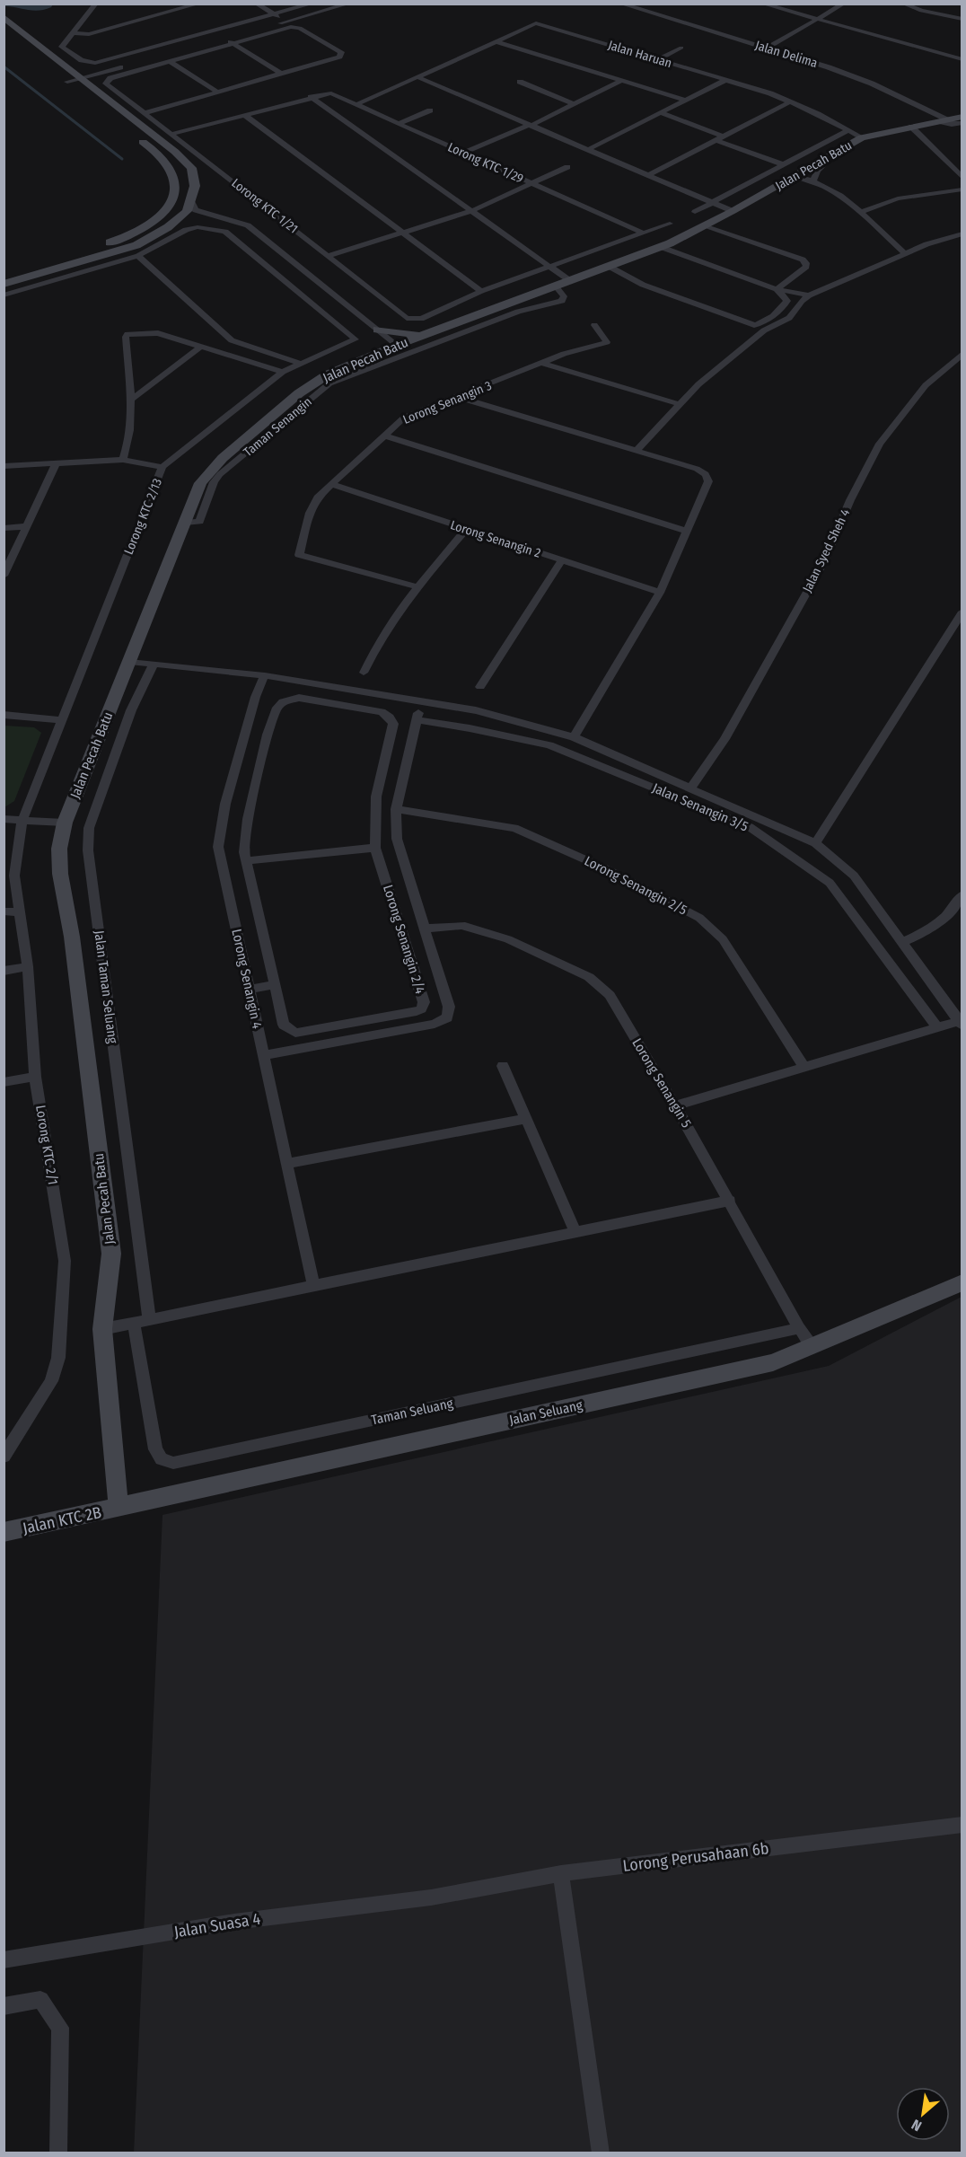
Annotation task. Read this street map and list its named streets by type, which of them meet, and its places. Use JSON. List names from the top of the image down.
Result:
{
  "streets": {
    "street": [
      "Jalan Haruan",
      "Jalan Delima",
      "Lorong KTC 1/29",
      "Jalan Pecah Batu",
      "Lorong KTC 1/21",
      "Lorong Senangin 3",
      "Taman Senangin",
      "Lorong KTC 2/13",
      "Lorong Senangin 2",
      "Jalan Syed Sheh 4",
      "Jalan Senangin 3/5",
      "Lorong Senangin 2/5",
      "Lorong Senangin 2/4",
      "Lorong Senangin 4",
      "Jalan Taman Seluang",
      "Lorong Senangin 5",
      "Lorong KTC 2/1",
      "Taman Seluang",
      "Jalan Seluang",
      "Jalan KTC 2B",
      "Lorong Perusahaan 6b",
      "Jalan Suasa 4"
    ]
  },
  "crossings": [
    ["Jalan Haruan", "Lorong KTC 1/29"],
    ["Jalan Haruan", "Jalan Pecah Batu"],
    ["Jalan Delima", "Jalan Pecah Batu"],
    ["Lorong KTC 1/29", "Lorong KTC 1/21"],
    ["Jalan Pecah Batu", "Taman Senangin"],
    ["Jalan Pecah Batu", "Jalan Seluang"],
    ["Jalan Pecah Batu", "Jalan KTC 2B"],
    ["Lorong Senangin 3", "Lorong Senangin 2"],
    ["Lorong KTC 2/13", "Lorong KTC 2/1"],
    ["Jalan Senangin 3/5", "Lorong Senangin 2/4"],
    ["Lorong Senangin 2/5", "Lorong Senangin 2/4"],
    ["Lorong Senangin 2/4", "Lorong Senangin 4"],
    ["Lorong Senangin 2/4", "Lorong Senangin 5"],
    ["Lorong Senangin 5", "Taman Seluang"],
    ["Lorong Senangin 5", "Jalan Seluang"],
    ["Jalan Seluang", "Jalan KTC 2B"],
    ["Lorong Perusahaan 6b", "Jalan Suasa 4"]
  ],
  "north": "bottom left"
}
